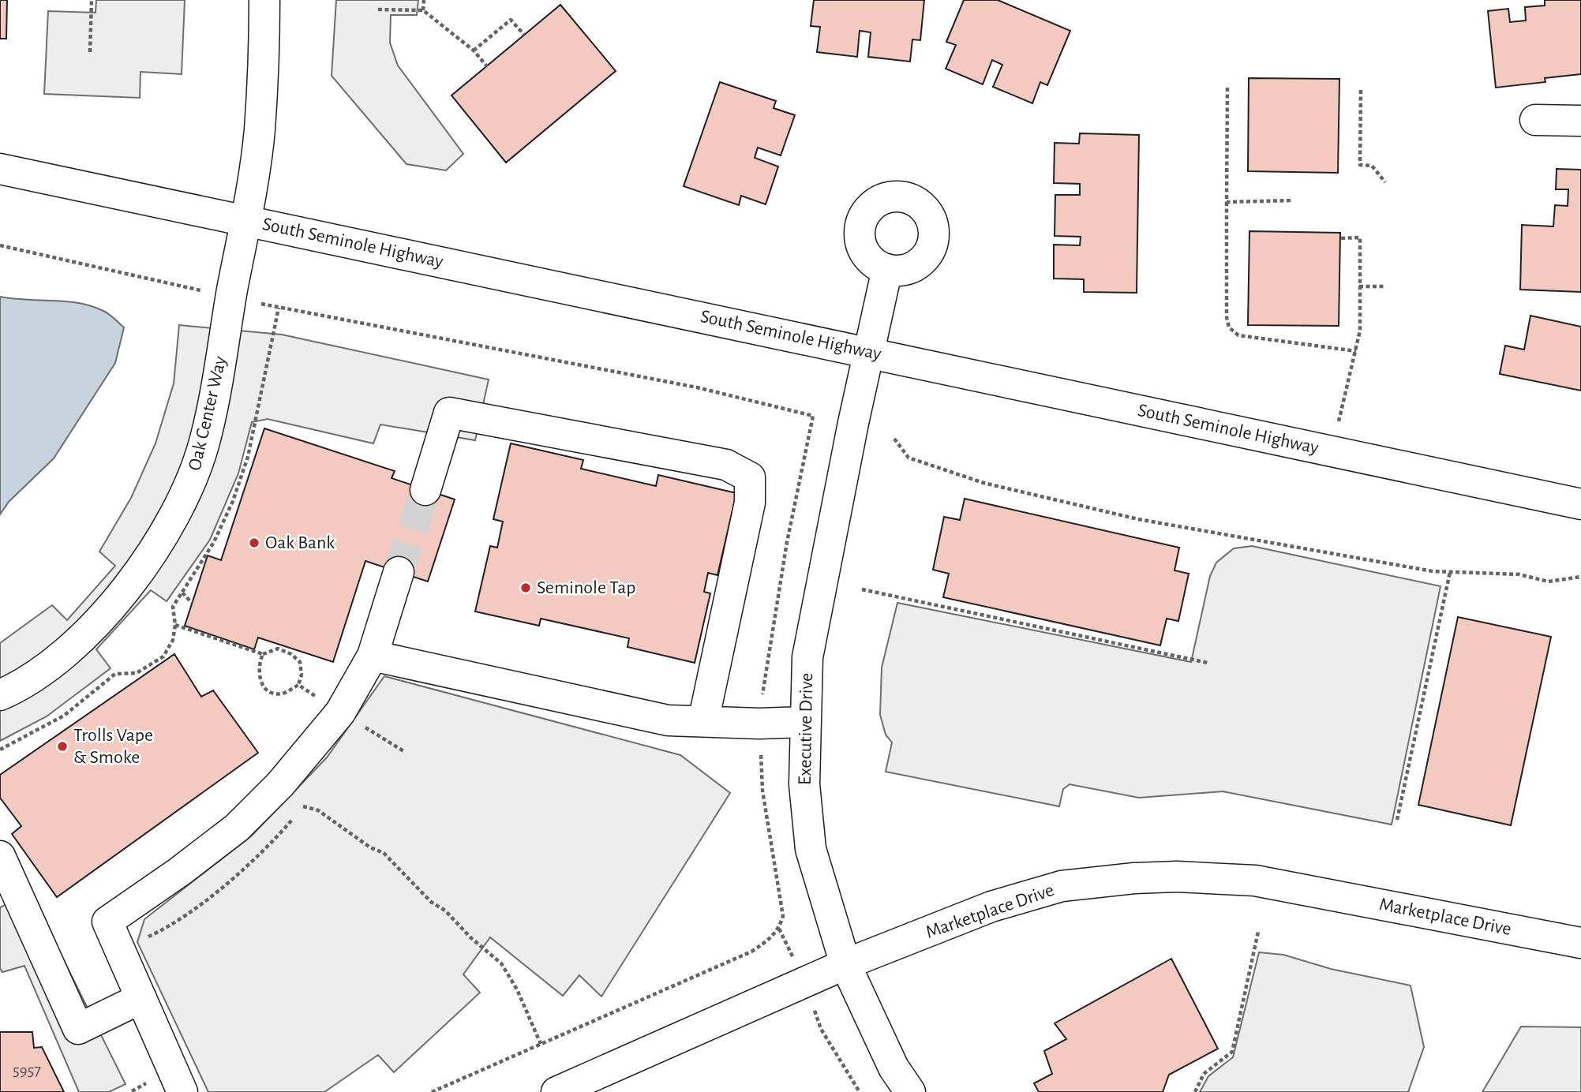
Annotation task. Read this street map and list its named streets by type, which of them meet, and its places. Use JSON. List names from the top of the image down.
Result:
{
  "streets": {
    "street": [
      "South Seminole Highway",
      "Oak Center Way",
      "Executive Drive",
      "Marketplace Drive"
    ]
  },
  "crossings": [
    ["South Seminole Highway", "Oak Center Way"],
    ["South Seminole Highway", "Executive Drive"],
    ["Executive Drive", "Marketplace Drive"]
  ],
  "places": ["Oak Bank", "Seminole Tap", "Trolls Vape & Smoke"],
  "house_numbers": ["5957"]
}
